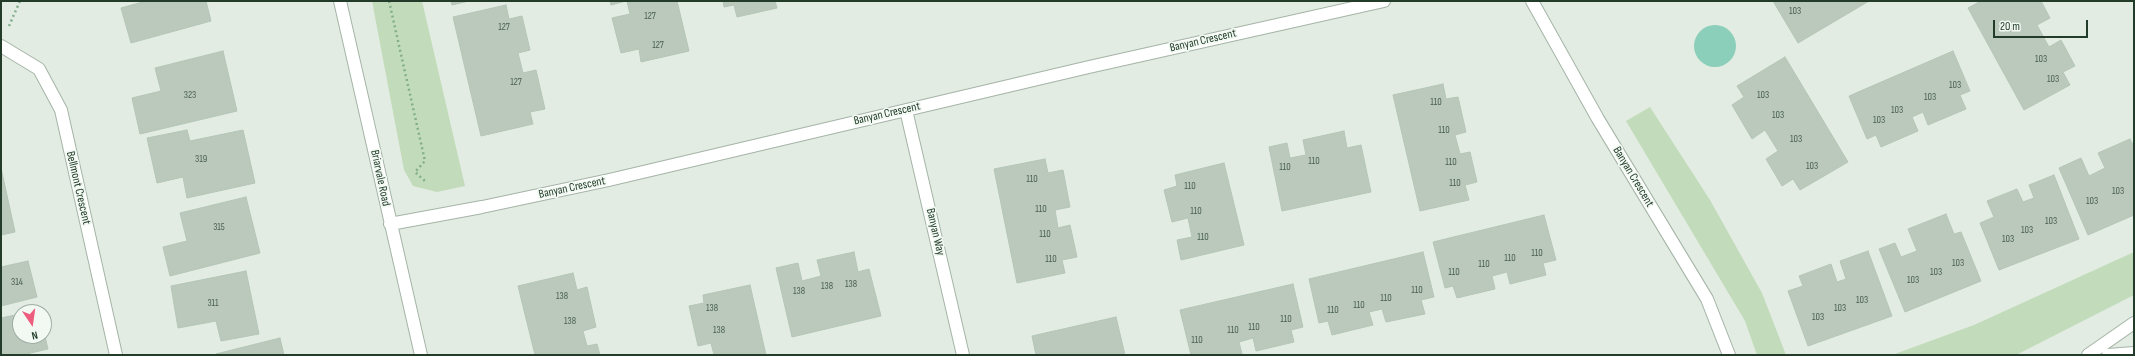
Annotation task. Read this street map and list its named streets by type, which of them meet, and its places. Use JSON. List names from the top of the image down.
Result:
{
  "streets": {
    "street": [
      "Banyan Crescent",
      "Briarvale Road",
      "Bellmont Crescent",
      "Banyan Way"
    ]
  },
  "crossings": [
    ["Banyan Crescent", "Briarvale Road"],
    ["Banyan Crescent", "Banyan Way"]
  ],
  "house_numbers": [
    "103",
    "127",
    "127",
    "127",
    "103",
    "103",
    "127",
    "103",
    "323",
    "103",
    "103",
    "110",
    "103",
    "103",
    "103",
    "110",
    "103",
    "319",
    "110",
    "110",
    "103",
    "110",
    "110",
    "110",
    "110",
    "103",
    "103",
    "110",
    "110",
    "103",
    "315",
    "103",
    "110",
    "110",
    "103",
    "110",
    "110",
    "110",
    "103",
    "110",
    "110",
    "103",
    "103",
    "314",
    "138",
    "138",
    "110",
    "138",
    "138",
    "110",
    "103",
    "311",
    "110",
    "138",
    "103",
    "110",
    "103",
    "110",
    "138",
    "110",
    "138",
    "110",
    "110"
  ],
  "scale_bar": "20 m",
  "north": "bottom"
}
